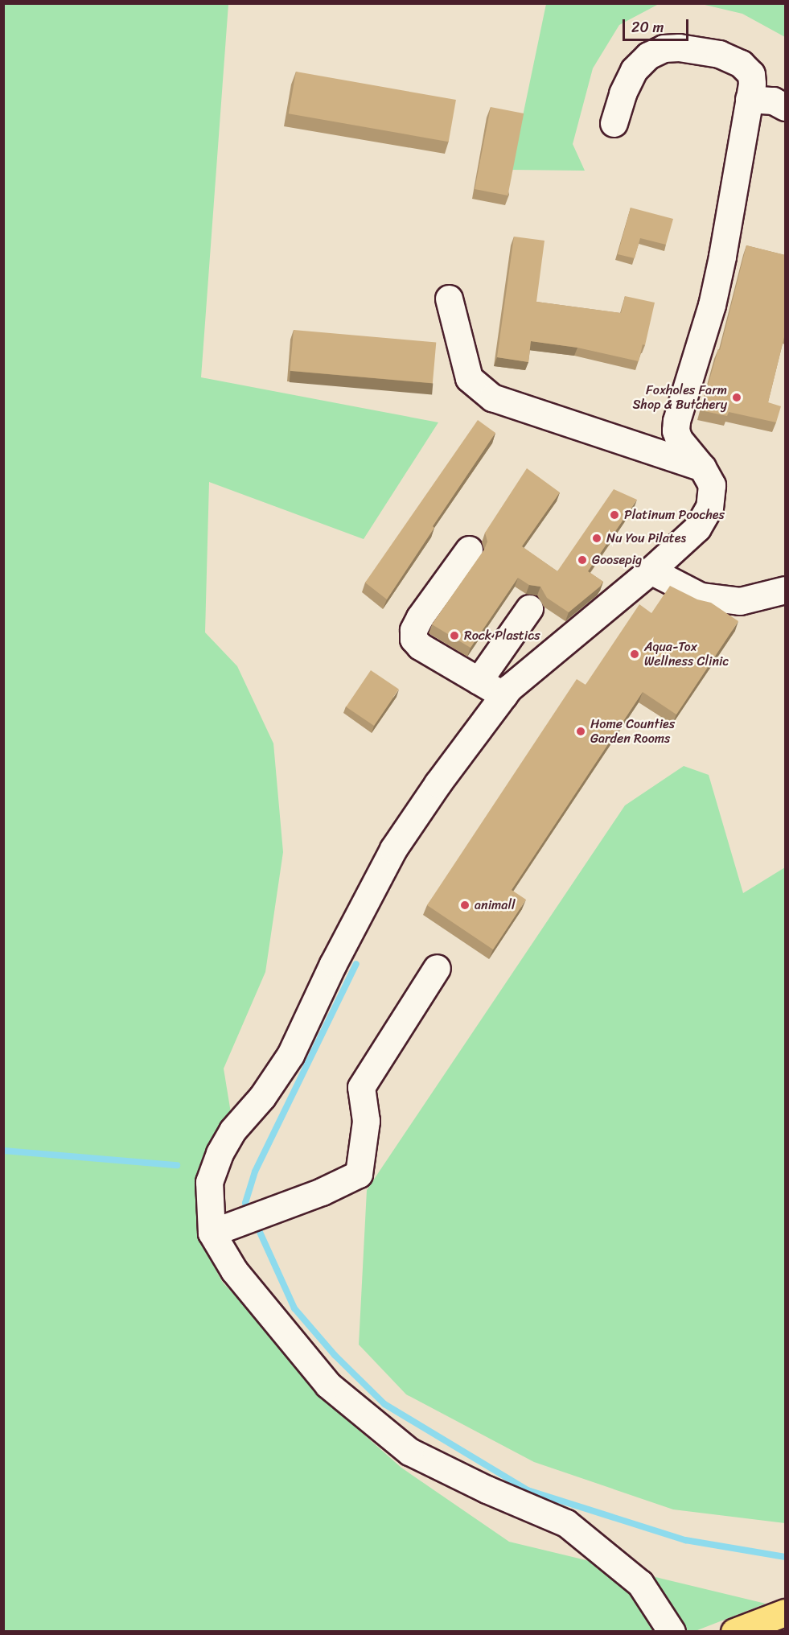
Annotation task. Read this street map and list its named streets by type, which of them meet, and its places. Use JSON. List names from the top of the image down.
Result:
{
  "places": [
    "Foxholes Farm Shop & Butchery",
    "Platinum Pooches",
    "Nu You Pilates",
    "Goosepig",
    "Rock Plastics",
    "Aqua-Tox Wellness Clinic",
    "Home Counties Garden Rooms",
    "animall"
  ],
  "scale_bar": "20 m"
}
